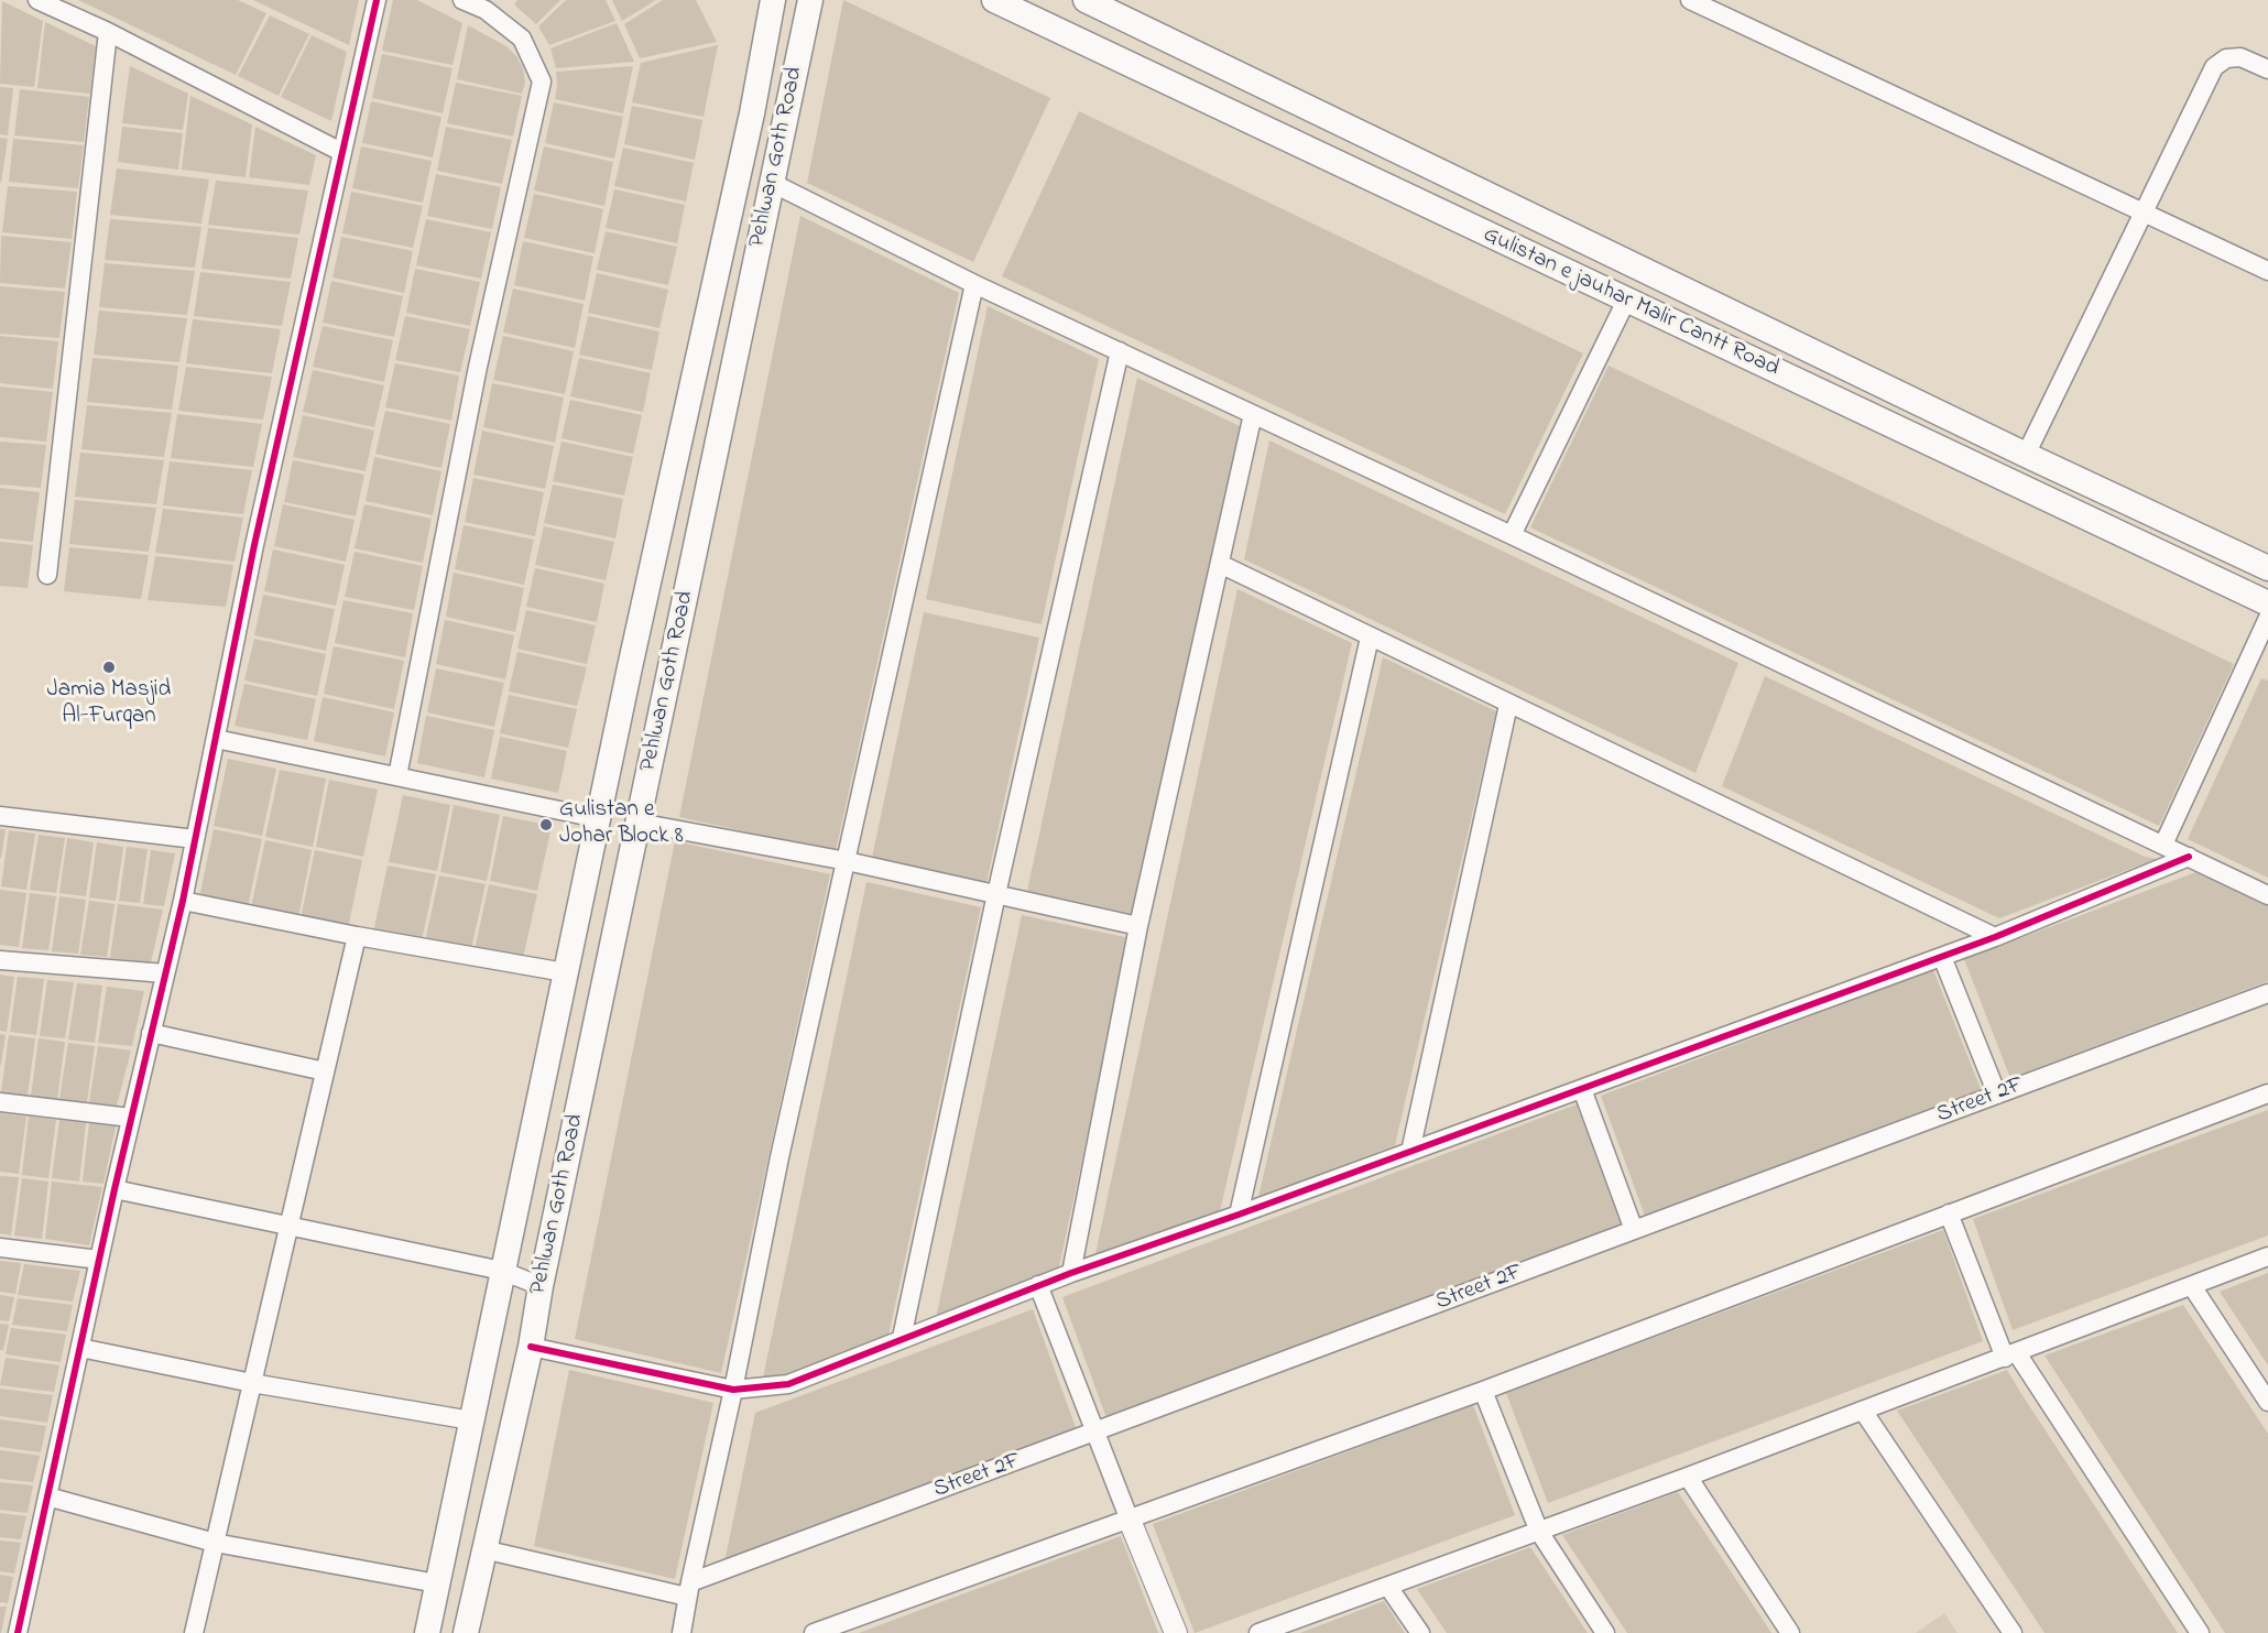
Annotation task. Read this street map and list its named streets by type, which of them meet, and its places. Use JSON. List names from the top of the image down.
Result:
{
  "streets": {
    "main road": ["Pehlwan Goth Road", "Gulistan e jauhar Malir Cantt Road"],
    "street": ["Street 2F"]
  },
  "places": ["Jamia Masjid Al-Furqan", "Gulistan e Johar Block 8"]
}
